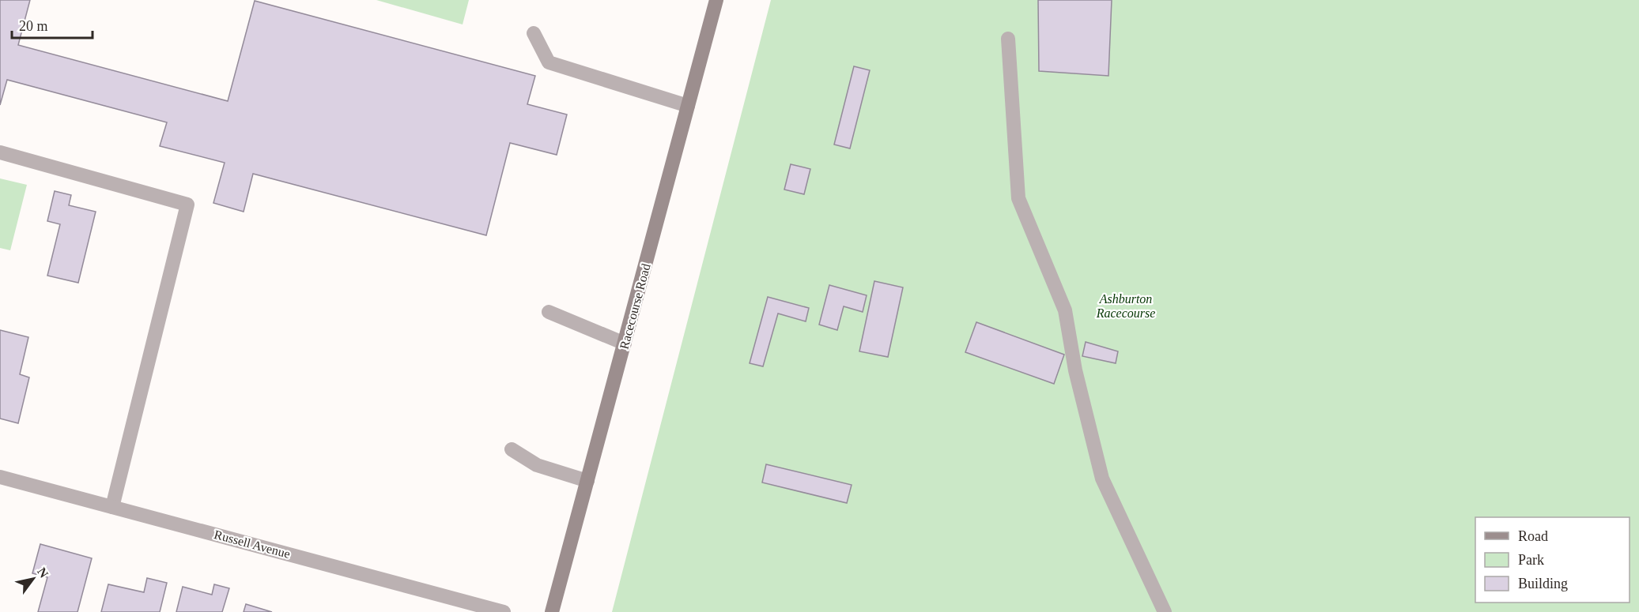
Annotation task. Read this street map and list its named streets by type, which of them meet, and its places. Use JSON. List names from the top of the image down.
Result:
{
  "streets": {
    "street": ["Racecourse Road", "Russell Avenue"]
  },
  "parks": ["Ashburton Racecourse"],
  "legend": ["Road", "Park", "Building"],
  "scale_bar": "20 m",
  "north": "top right"
}
